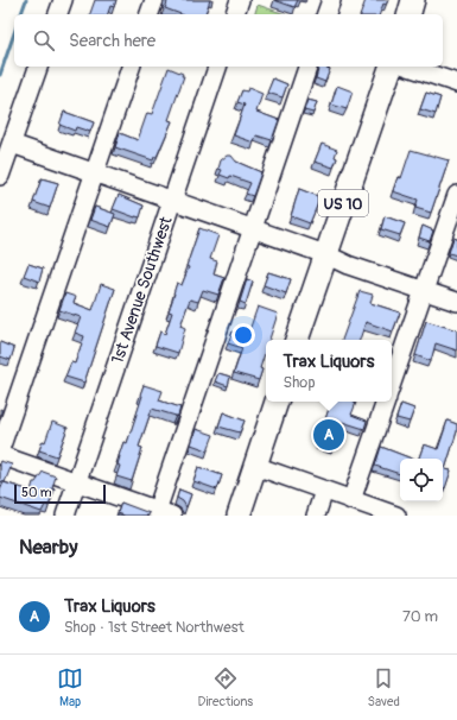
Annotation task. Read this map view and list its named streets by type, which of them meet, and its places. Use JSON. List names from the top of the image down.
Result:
{
  "streets": {
    "main road": ["US 10"],
    "street": ["1st Avenue Southwest"]
  },
  "scale_bar": "50 m",
  "page": {
    "search": "Search here",
    "popup": ["Trax Liquors", "Shop"],
    "pins": "A",
    "scale": "50 m",
    "heading": "Nearby",
    "list": [
      {
        "mark": "A",
        "name": "Trax Liquors",
        "note": "Shop · 1st Street Northwest",
        "value": "70 m"
      }
    ],
    "nav": ["Map", "Directions", "Saved"]
  }
}
